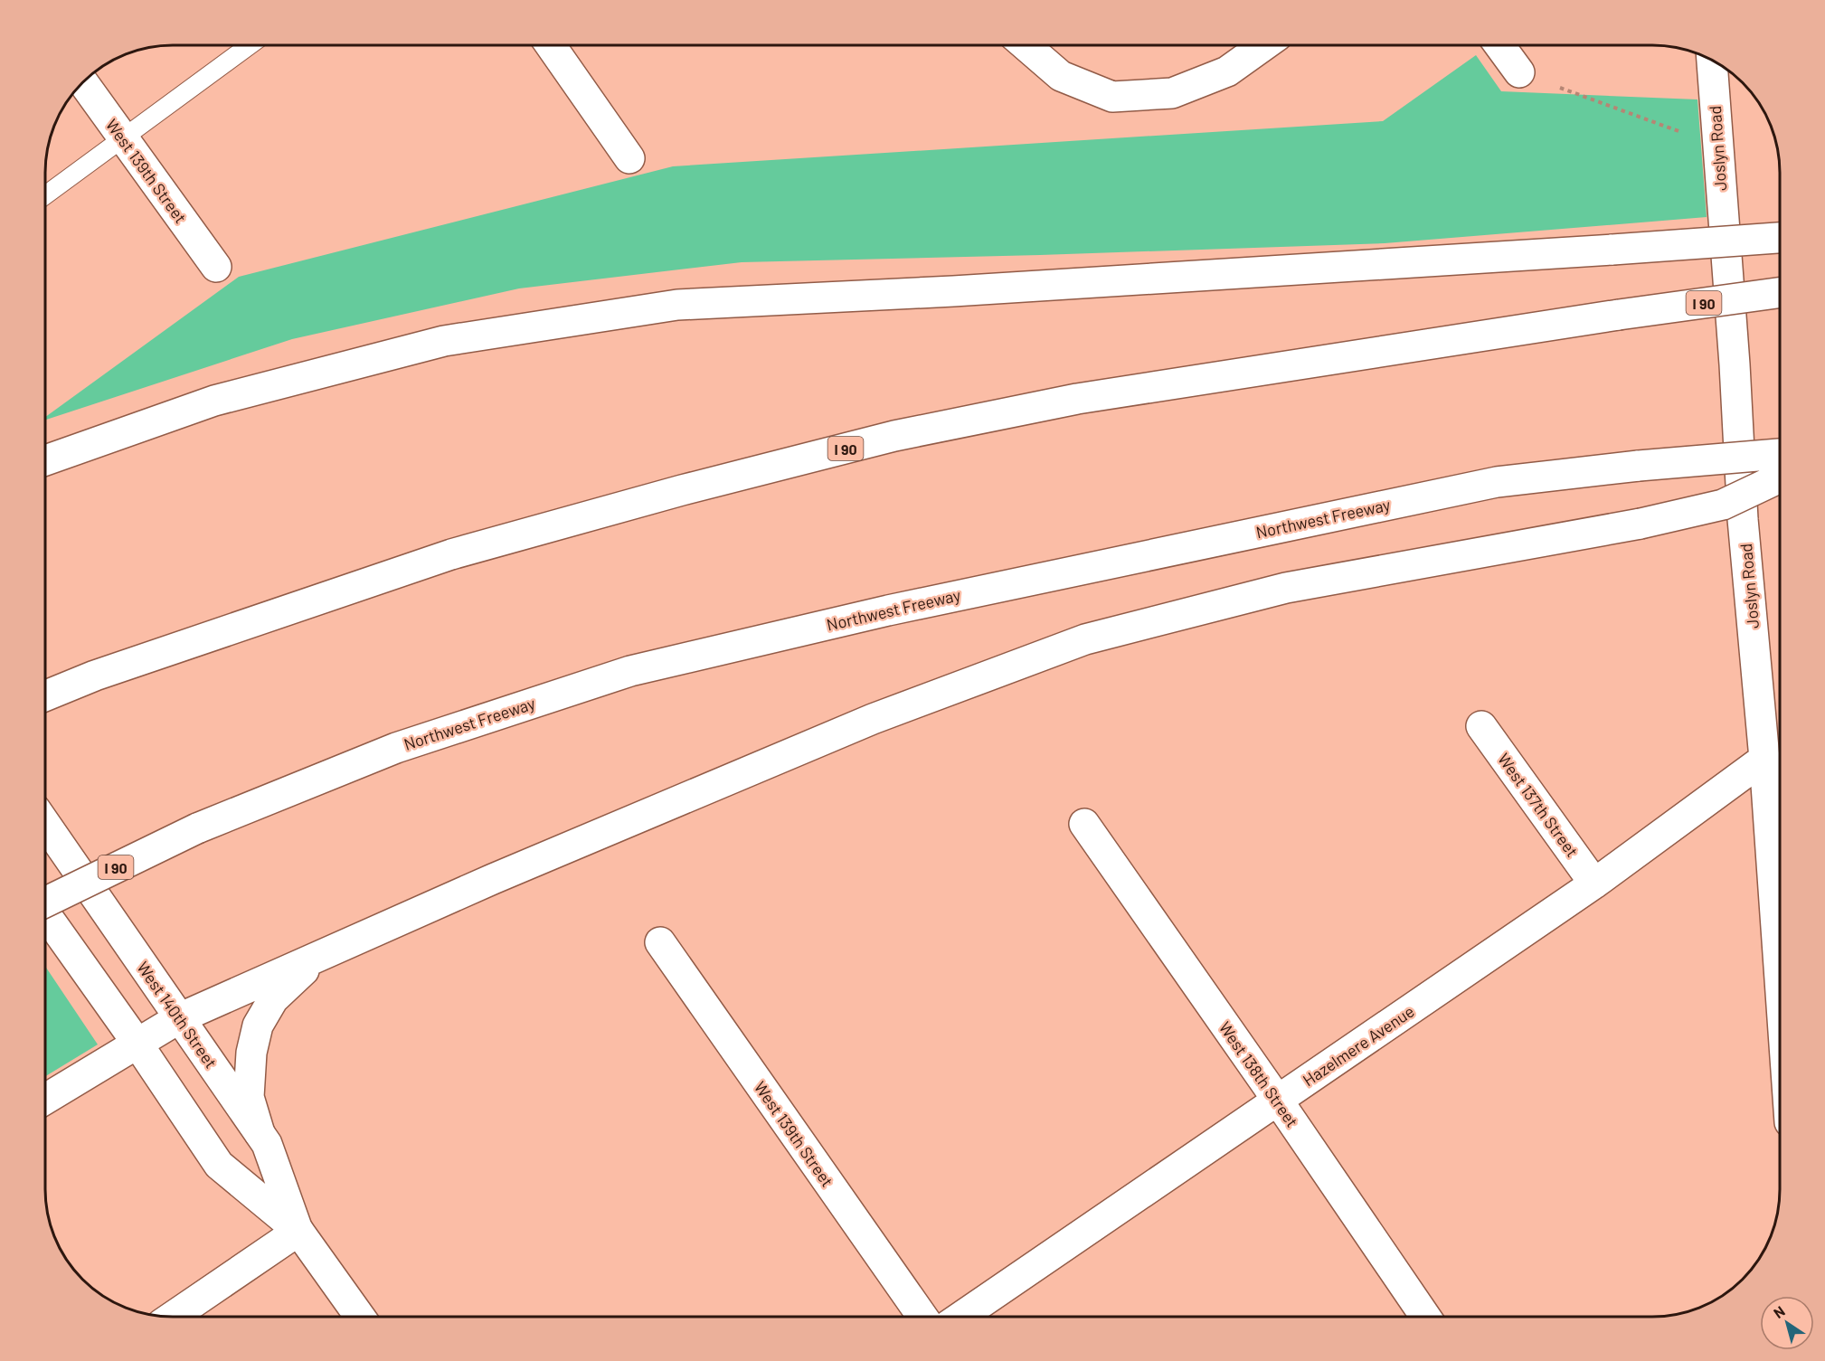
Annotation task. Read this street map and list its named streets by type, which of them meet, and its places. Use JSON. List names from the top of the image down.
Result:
{
  "streets": {
    "main road": [
      "Joslyn Road",
      "West 139th Street",
      "I 90",
      "Northwest Freeway",
      "West 137th Street",
      "West 140th Street",
      "Hazelmere Avenue",
      "West 138th Street"
    ]
  },
  "crossings": [
    ["Joslyn Road", "Hazelmere Avenue"],
    ["West 137th Street", "Hazelmere Avenue"],
    ["Hazelmere Avenue", "West 138th Street"]
  ],
  "north": "top left"
}
